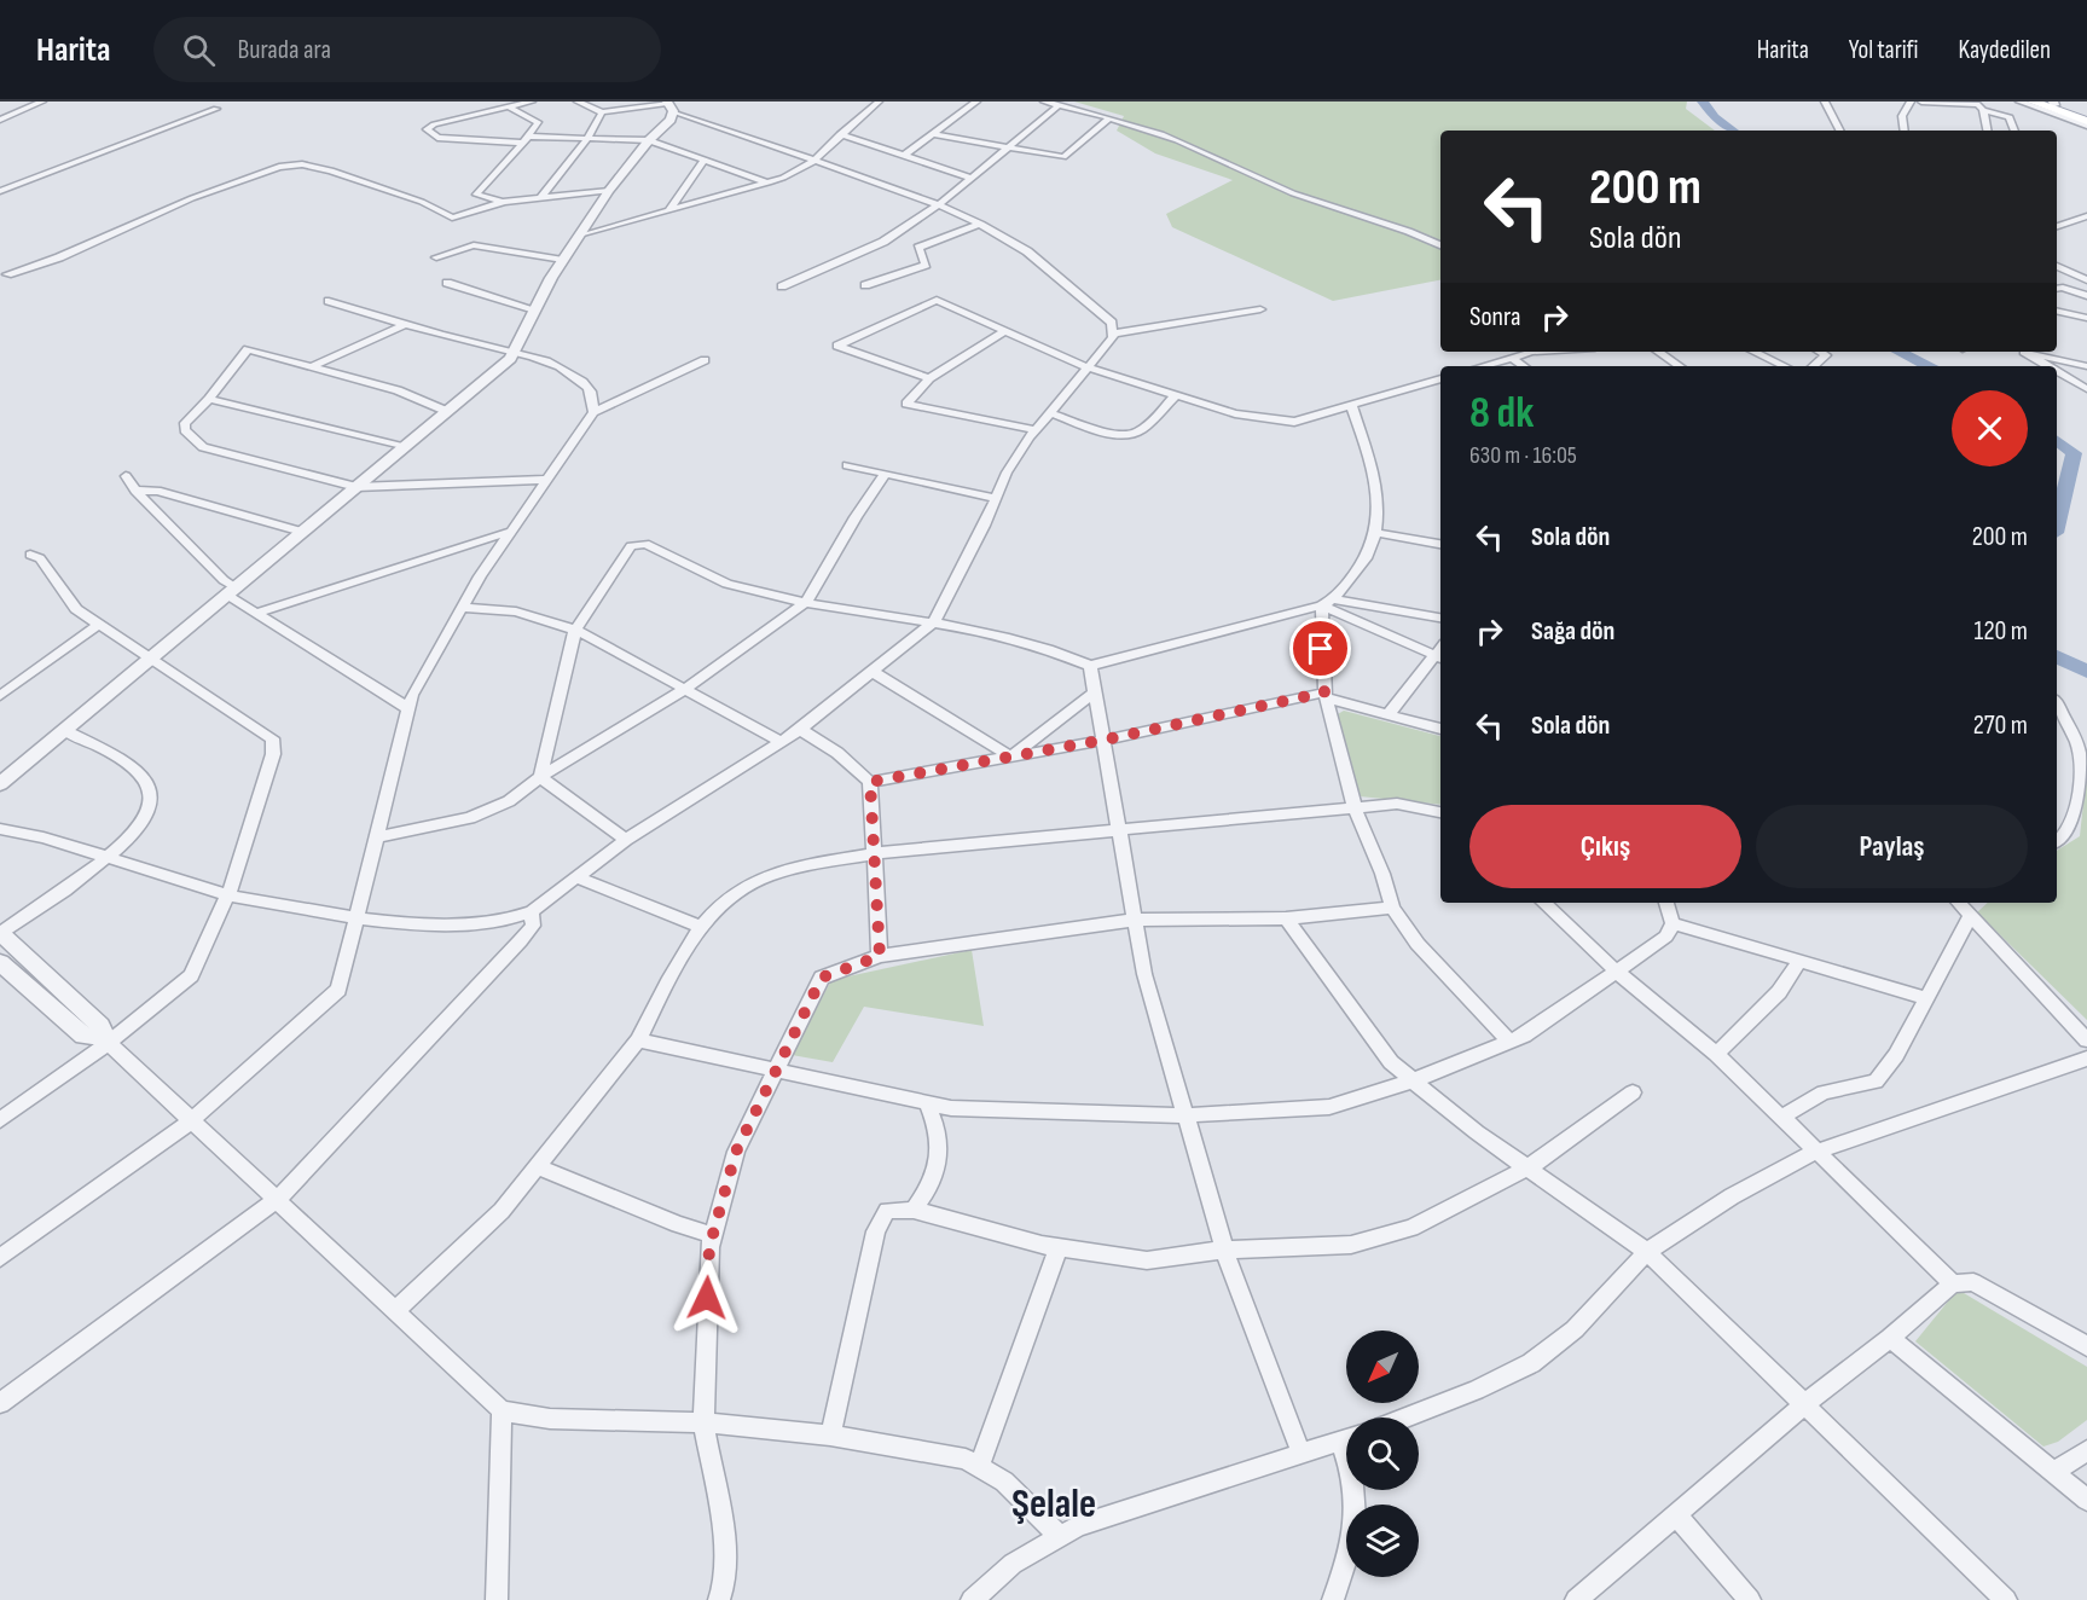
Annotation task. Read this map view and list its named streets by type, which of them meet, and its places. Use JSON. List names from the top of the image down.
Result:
{
  "districts": ["Şelale"],
  "north": "bottom left",
  "page": {
    "header": "Harita",
    "search": "Burada ara",
    "nav": ["Harita", "Yol tarifi", "Kaydedilen"],
    "turn": ["200 m", "Sola dön"],
    "then": "Sonra",
    "heading": ["8 dk", "630 m · 16:05"],
    "list": [
      {
        "name": "Sola dön",
        "value": "200 m"
      },
      {
        "name": "Sağa dön",
        "value": "120 m"
      },
      {
        "name": "Sola dön",
        "value": "270 m"
      }
    ],
    "buttons": ["Çıkış", "Paylaş"]
  }
}
